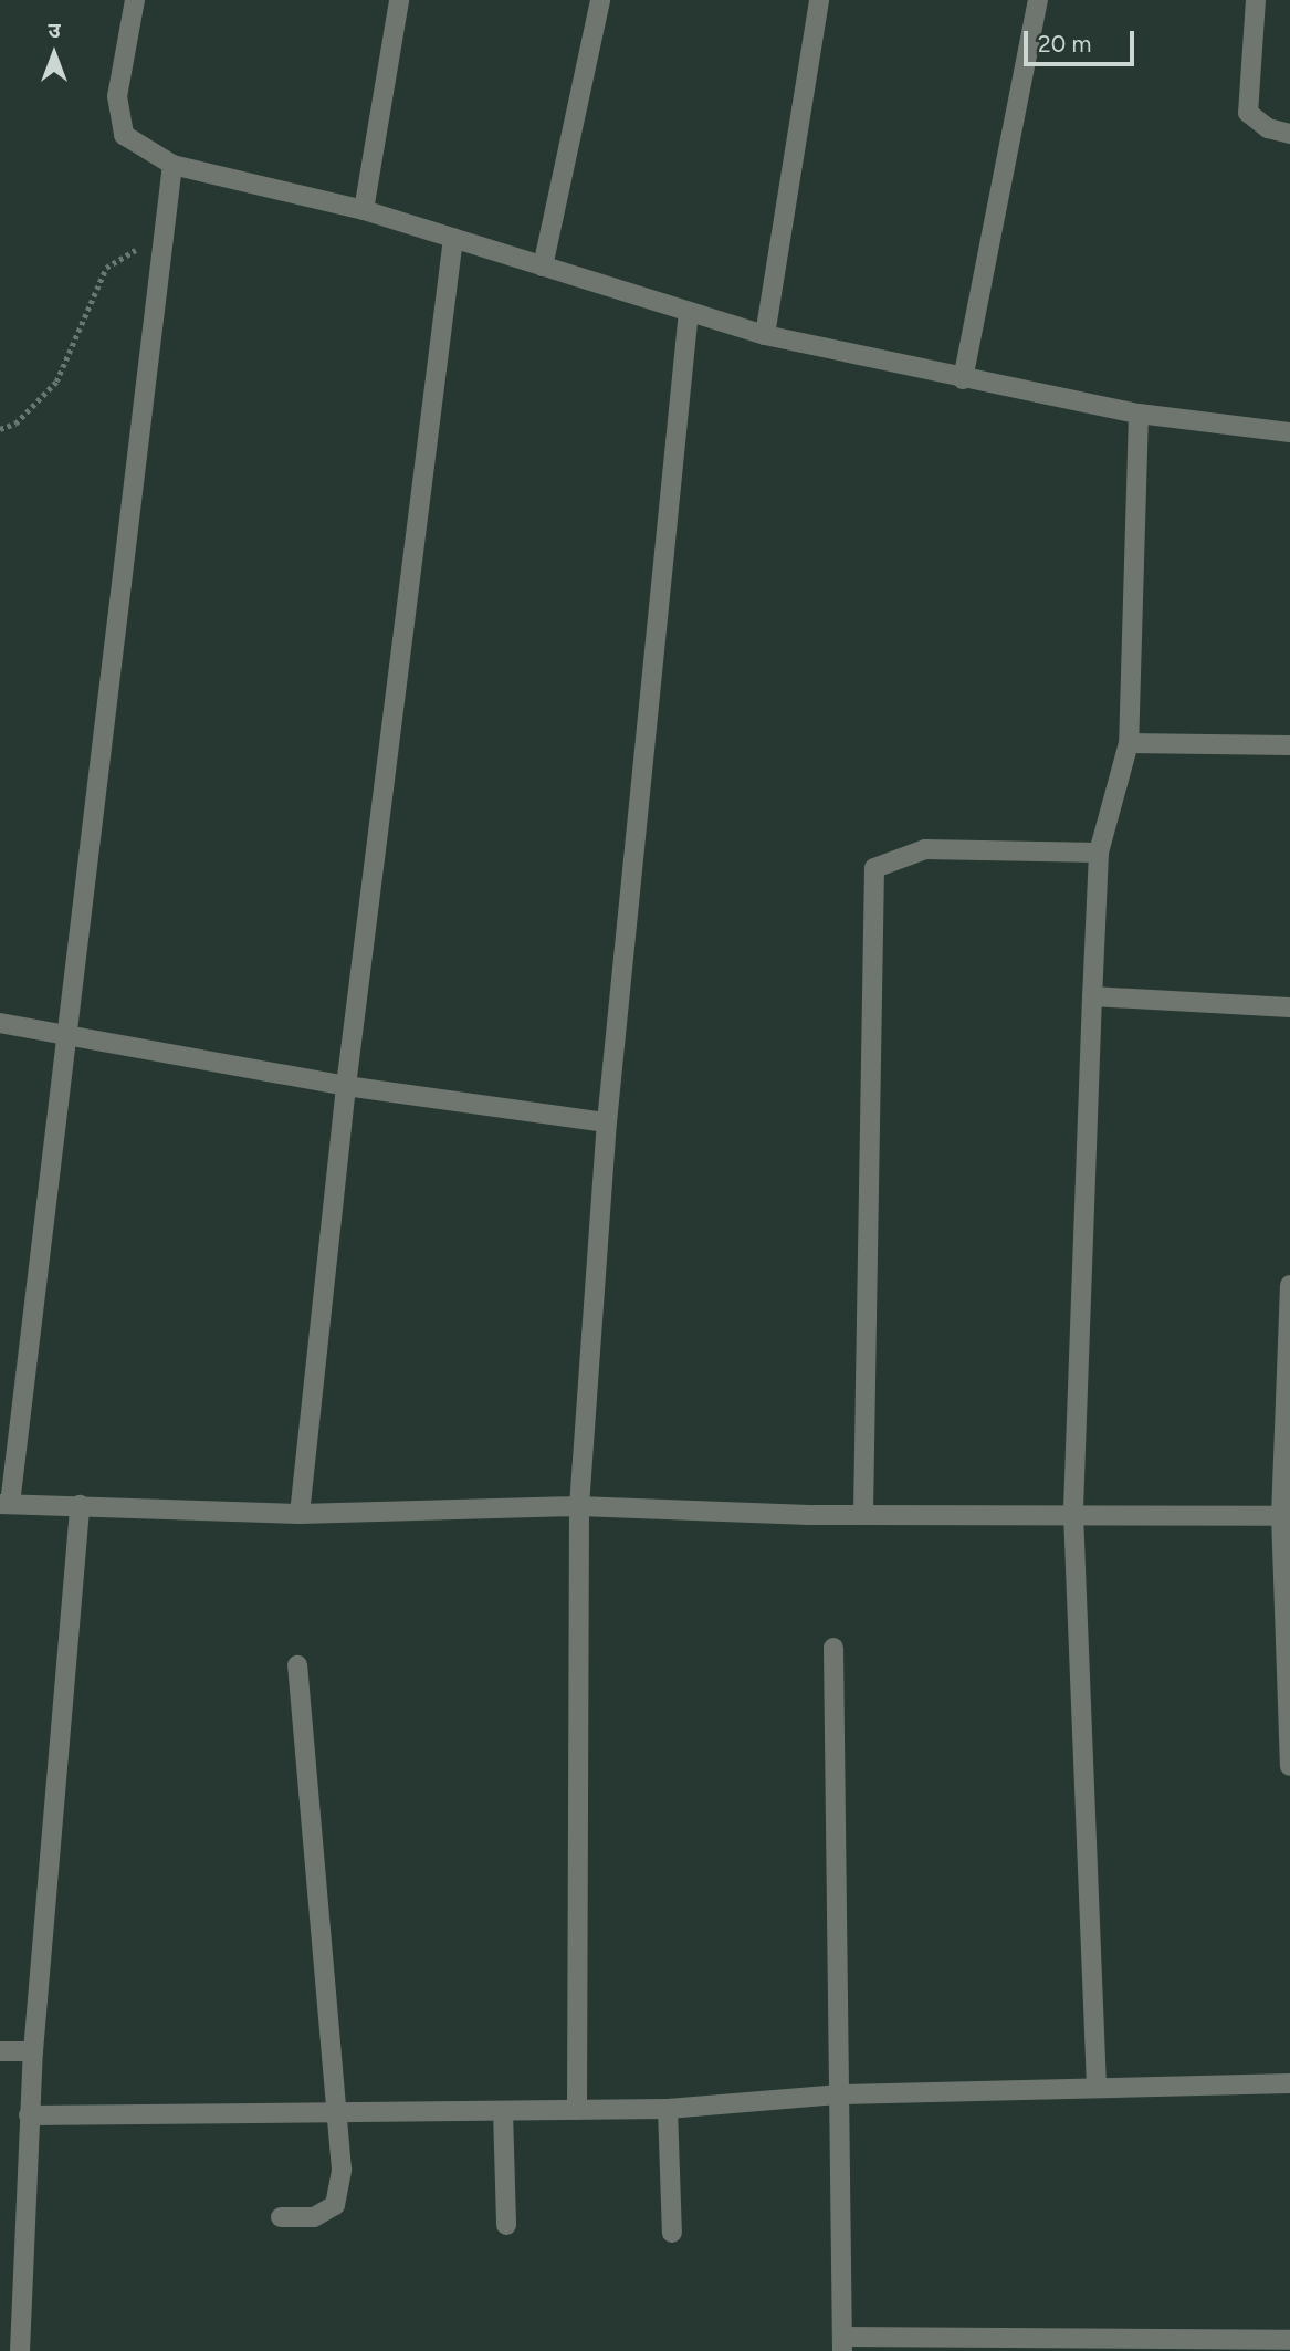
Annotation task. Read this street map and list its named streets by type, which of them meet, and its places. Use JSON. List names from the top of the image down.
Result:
{
  "scale_bar": "20 m",
  "north": "top"
}
